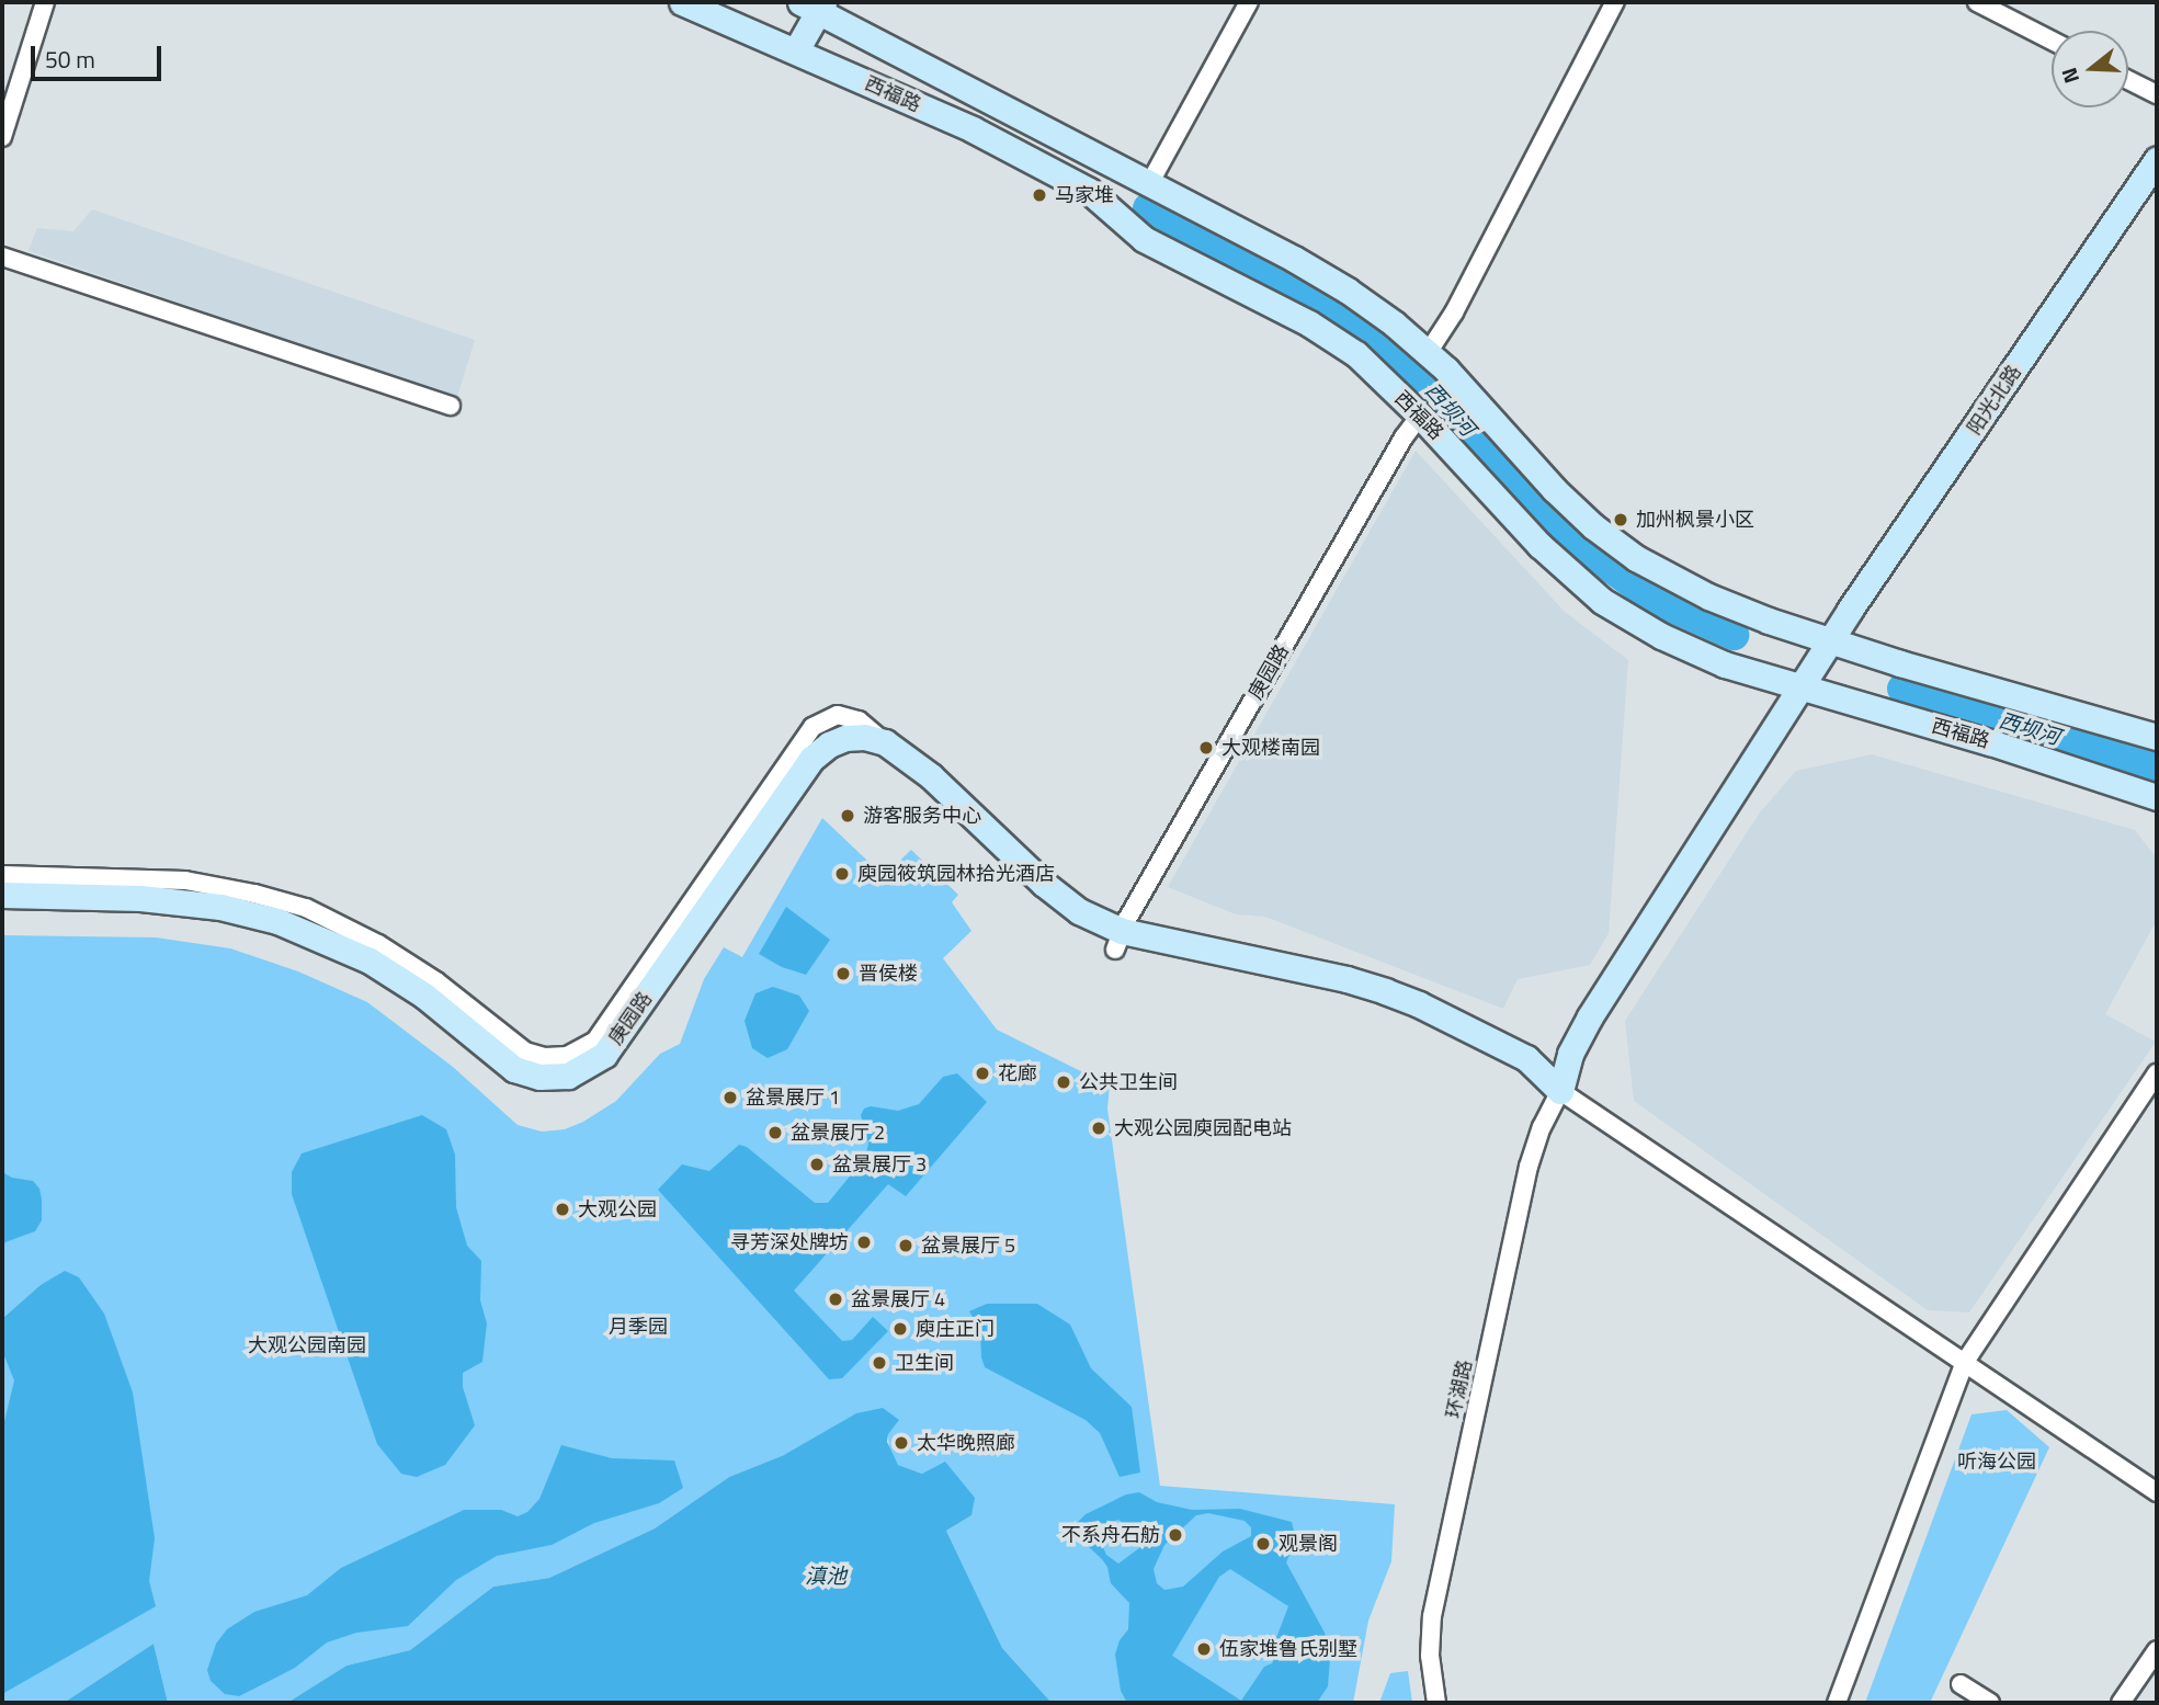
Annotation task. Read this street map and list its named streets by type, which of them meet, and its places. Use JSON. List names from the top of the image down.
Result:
{
  "streets": {
    "main road": ["西福路", "阳光北路", "庚园路"],
    "street": ["环湖路"]
  },
  "crossings": [
    ["西福路", "阳光北路"],
    ["西福路", "庚园路"],
    ["阳光北路", "环湖路"]
  ],
  "water": ["西坝河", "滇池"],
  "parks": ["月季园", "大观公园南园", "听海公园"],
  "places": [
    "马家堆",
    "加州枫景小区",
    "大观楼南园",
    "游客服务中心",
    "庾园筱筑园林拾光酒店",
    "晋侯楼",
    "花廊",
    "公共卫生间",
    "盆景展厅 1",
    "大观公园庾园配电站",
    "盆景展厅 2",
    "盆景展厅 3",
    "大观公园",
    "寻芳深处牌坊",
    "盆景展厅 5",
    "盆景展厅 4",
    "庾庄正门",
    "卫生间",
    "太华晚照廊",
    "不系舟石舫",
    "观景阁",
    "伍家堆鲁氏别墅"
  ],
  "scale_bar": "50 m",
  "north": "left"
}
